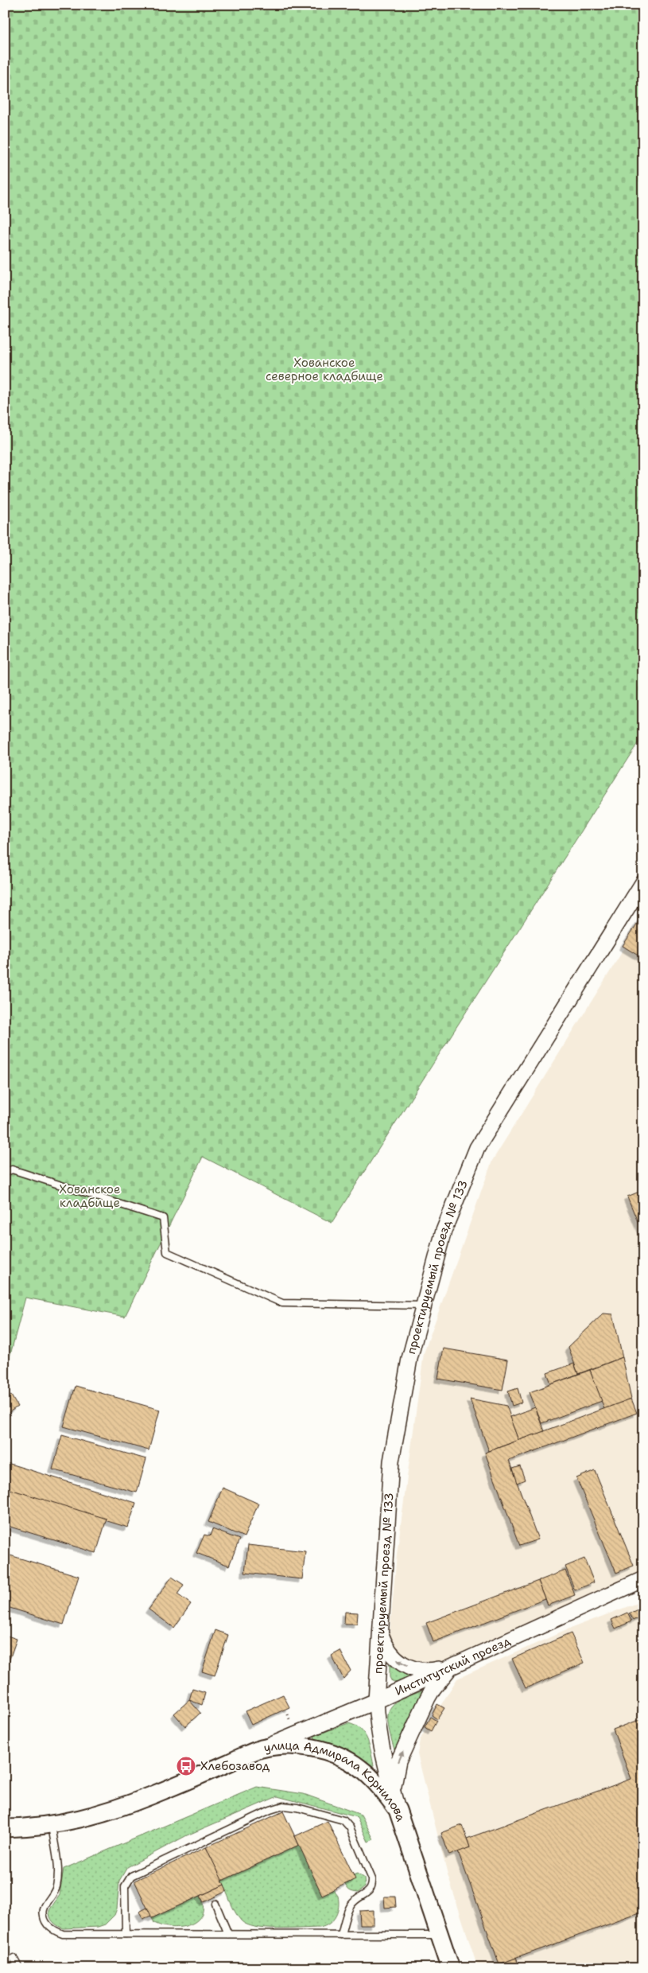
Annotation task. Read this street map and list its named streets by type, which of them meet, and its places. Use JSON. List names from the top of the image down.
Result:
{
  "streets": {
    "main road": ["улица Адмирала Корнилова"],
    "street": ["проектируемый проезд № 133", "Институтский проезд"]
  },
  "crossings": [
    ["проектируемый проезд № 133", "Институтский проезд"],
    ["проектируемый проезд № 133", "улица Адмирала Корнилова"],
    ["Институтский проезд", "улица Адмирала Корнилова"]
  ],
  "parks": ["Хованское северное кладбище", "Хованское кладбище"],
  "places": {
    "bus stop": ["Хлебозавод"]
  }
}
